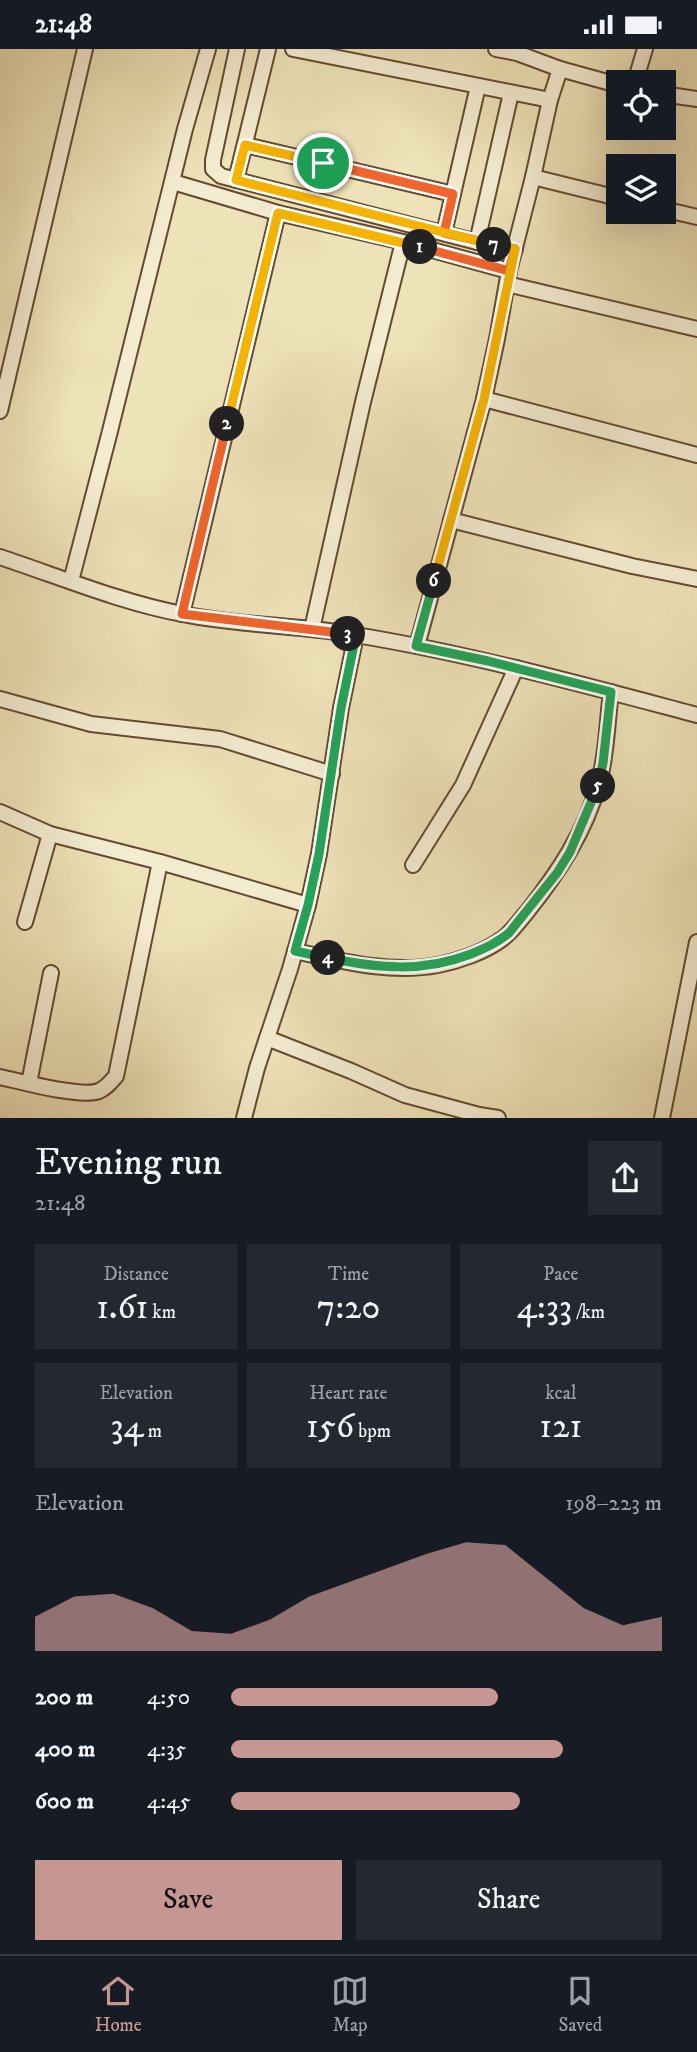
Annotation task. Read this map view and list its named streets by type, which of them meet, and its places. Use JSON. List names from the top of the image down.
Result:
{
  "page": {
    "status": "21:48",
    "pins": [
      "7",
      "1",
      "2",
      "6",
      "3",
      "5",
      "4"
    ],
    "heading": ["Evening run", "21:48"],
    "stats": [
      ["Distance", "1.61 km"],
      ["Time", "7:20"],
      ["Pace", "4:33 /km"],
      ["Elevation", "34 m"],
      ["Heart rate", "156 bpm"],
      ["kcal", "121"]
    ],
    "chart": ["Elevation", "198–223 m"],
    "list": [
      {
        "name": "200 m",
        "note": "4:50"
      },
      {
        "name": "400 m",
        "note": "4:35"
      },
      {
        "name": "600 m",
        "note": "4:45"
      }
    ],
    "buttons": ["Save", "Share"],
    "tabs": ["Home", "Map", "Saved"]
  }
}
